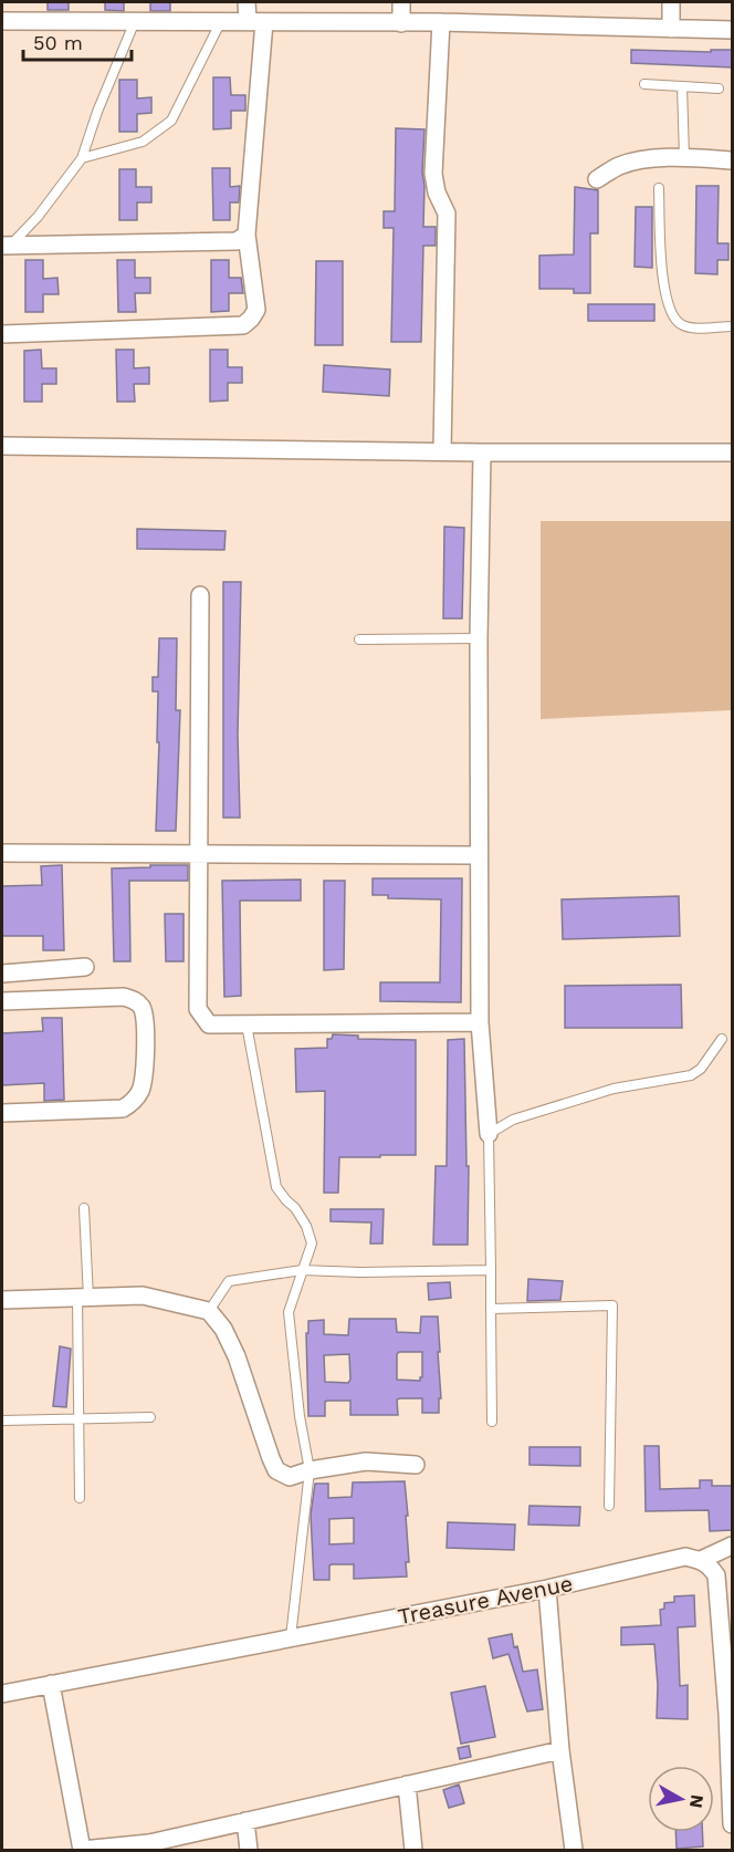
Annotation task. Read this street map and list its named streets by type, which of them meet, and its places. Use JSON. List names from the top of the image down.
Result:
{
  "streets": {
    "street": ["Treasure Avenue"]
  },
  "scale_bar": "50 m",
  "north": "right"
}
